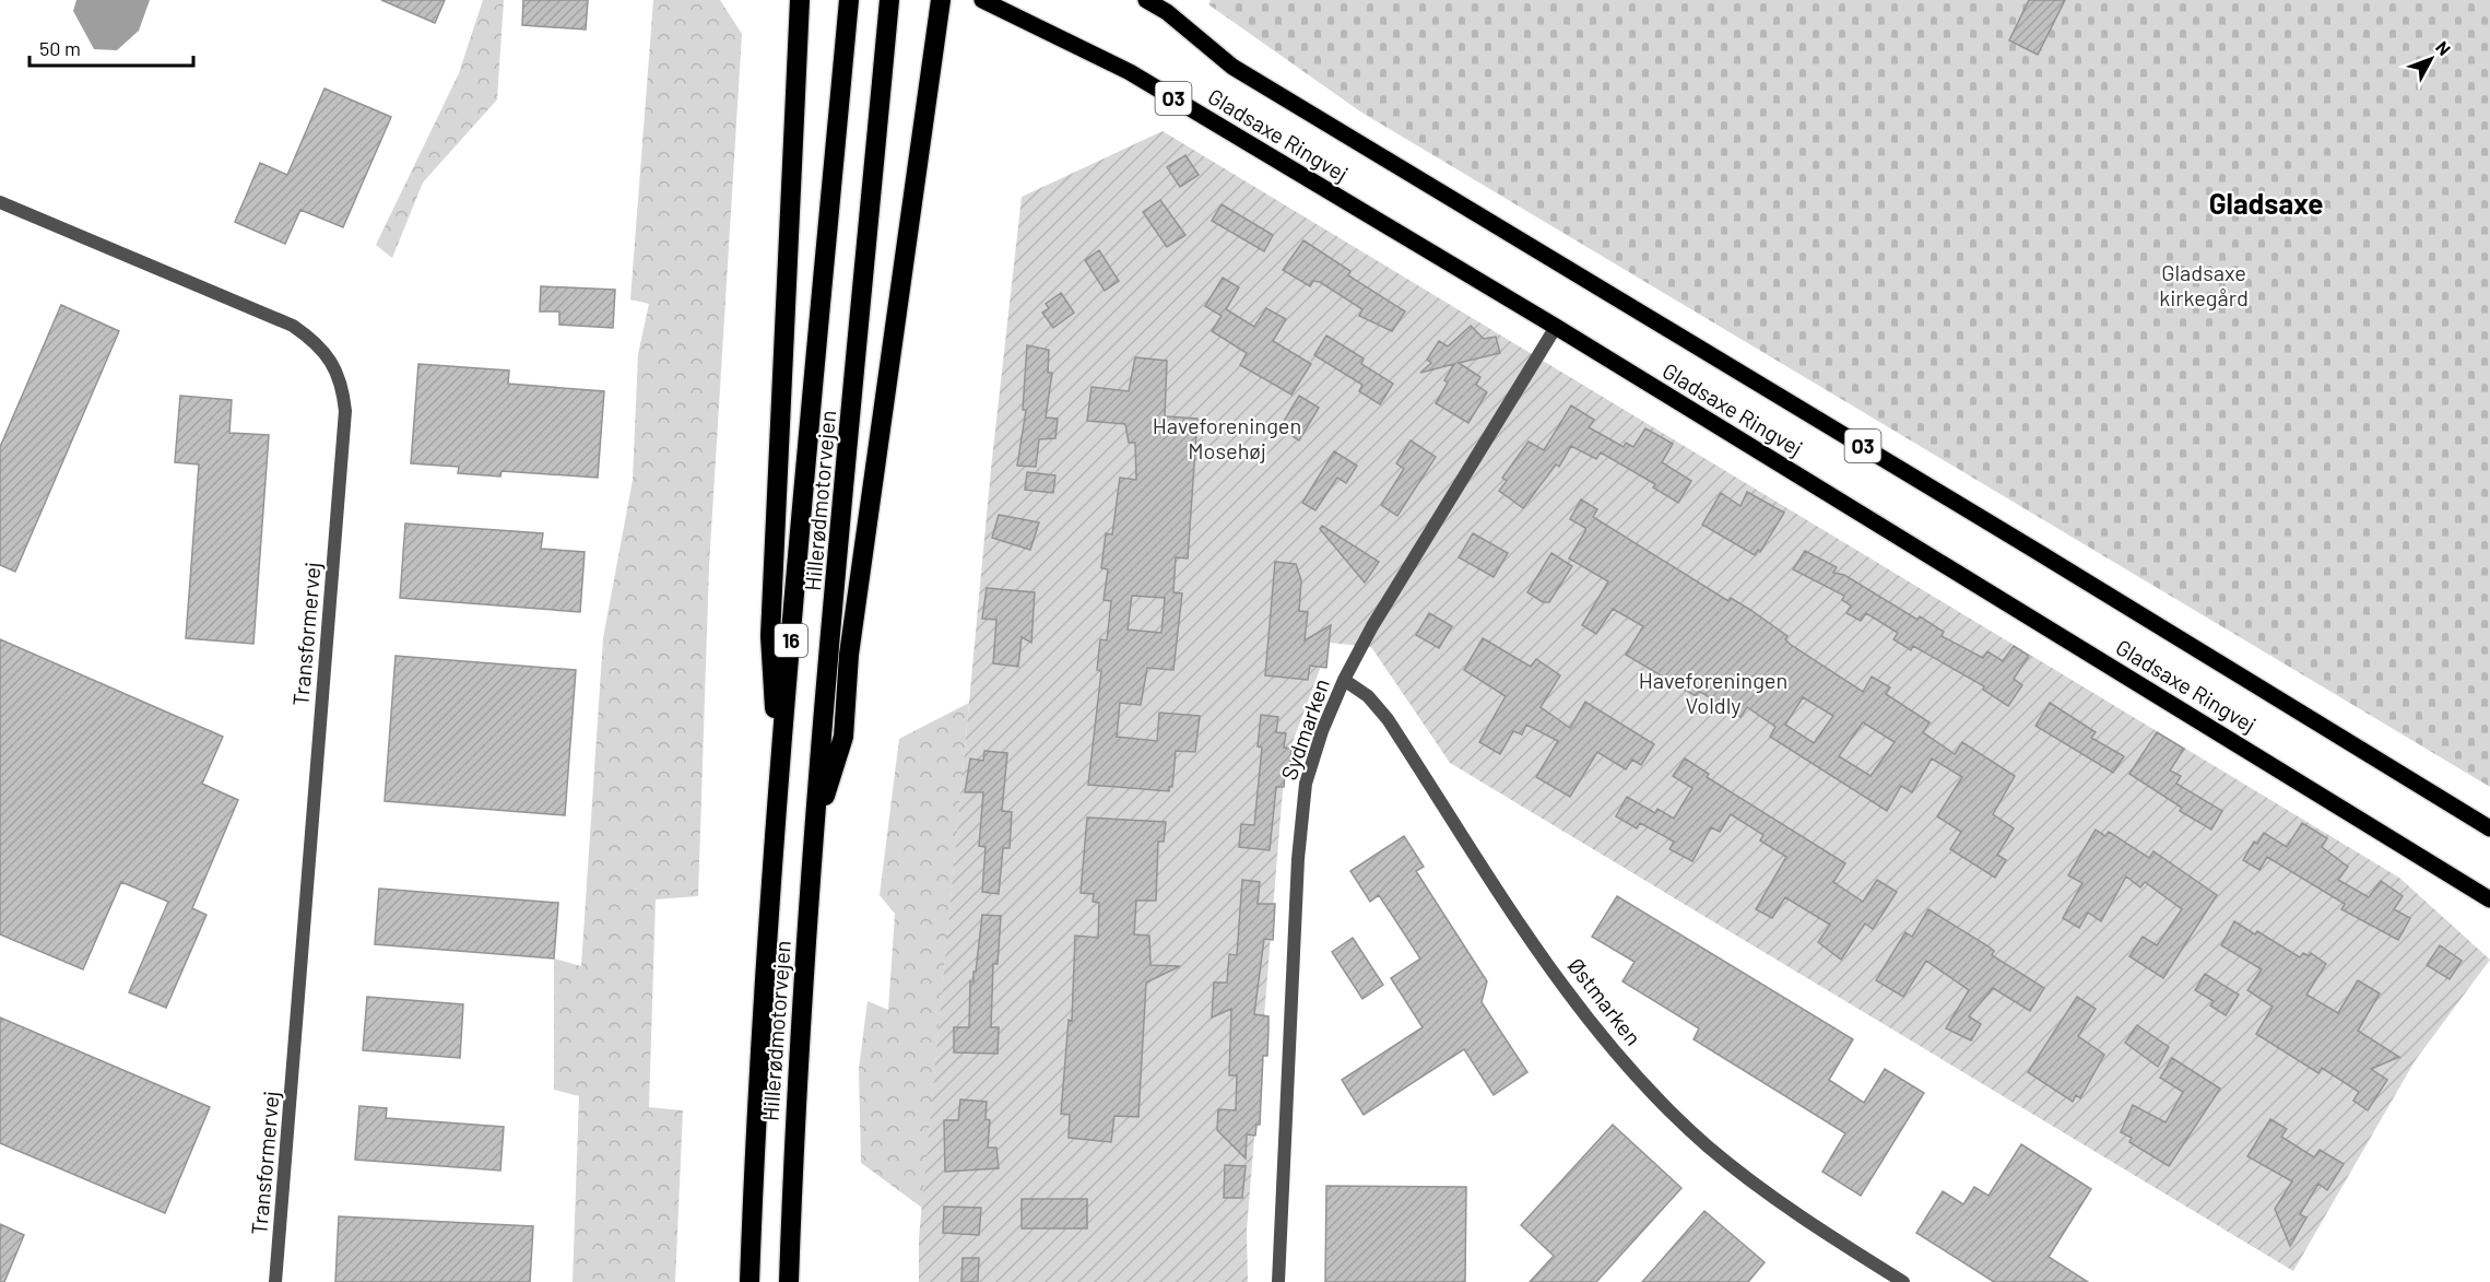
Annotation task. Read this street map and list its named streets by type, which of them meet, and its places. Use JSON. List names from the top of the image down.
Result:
{
  "streets": {
    "highway": ["Hillerødmotorvejen", "16"],
    "main road": ["O3", "Gladsaxe Ringvej"],
    "street": ["Transformervej", "Sydmarken", "Østmarken"]
  },
  "crossings": [
    ["Gladsaxe Ringvej", "Sydmarken"],
    ["Sydmarken", "Østmarken"]
  ],
  "districts": ["Gladsaxe"],
  "parks": ["Gladsaxe kirkegård", "Haveforeningen Mosehøj", "Haveforeningen Voldly"],
  "scale_bar": "50 m",
  "north": "top right"
}
